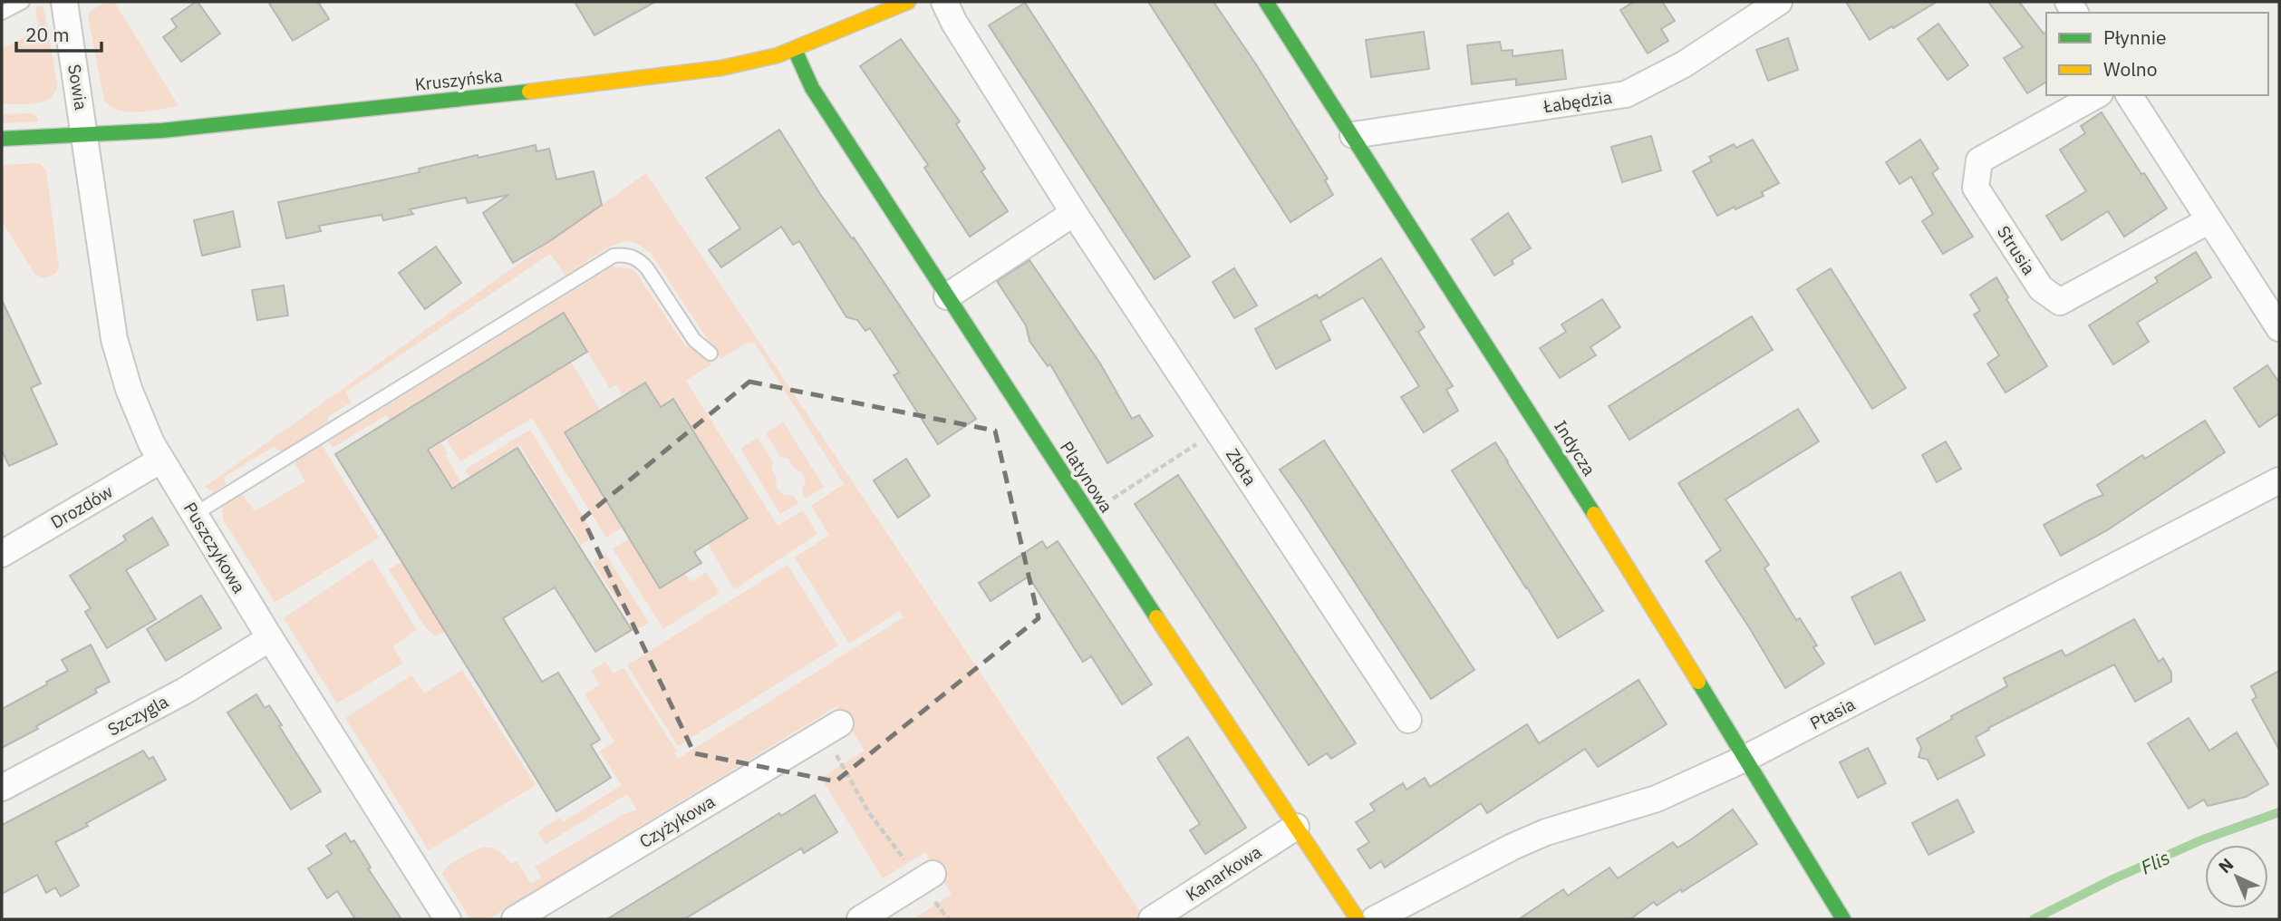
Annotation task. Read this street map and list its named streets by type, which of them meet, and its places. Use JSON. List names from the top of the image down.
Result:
{
  "streets": {
    "street": [
      "Kruszyńska",
      "Sowia",
      "Łabędzia",
      "Strusia",
      "Indycza",
      "Złota",
      "Platynowa",
      "Drozdów",
      "Puszczykowa",
      "Ptasia",
      "Szczygla",
      "Czyżykowa",
      "Kanarkowa"
    ]
  },
  "crossings": [
    ["Kruszyńska", "Sowia"],
    ["Kruszyńska", "Platynowa"],
    ["Kruszyńska", "Puszczykowa"],
    ["Sowia", "Puszczykowa"],
    ["Łabędzia", "Indycza"],
    ["Indycza", "Ptasia"],
    ["Platynowa", "Kanarkowa"],
    ["Drozdów", "Puszczykowa"],
    ["Puszczykowa", "Szczygla"]
  ],
  "water": ["Flis"],
  "legend": ["Płynnie", "Wolno"],
  "scale_bar": "20 m",
  "north": "top left"
}
